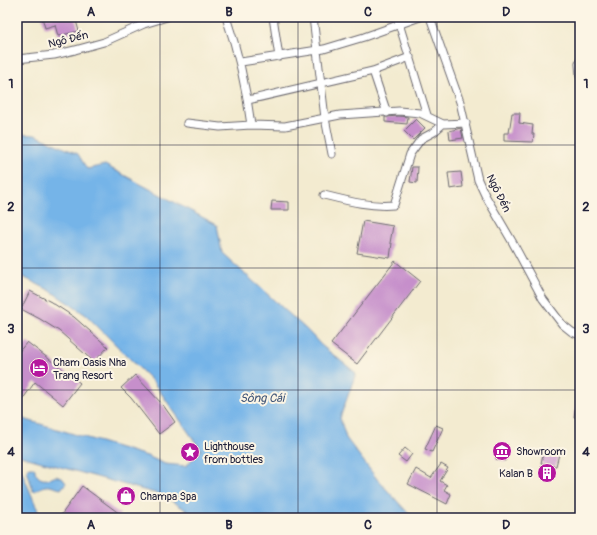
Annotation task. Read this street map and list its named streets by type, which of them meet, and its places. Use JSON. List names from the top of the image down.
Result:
{
  "streets": {
    "street": ["Ngô Đến"]
  },
  "water": ["Sông Cái"],
  "places": {
    "hotel": ["Cham Oasis Nha Trang Resort"],
    "museum": ["Showroom"],
    "place": ["Lighthouse from bottles"],
    "building": ["Kalan B"],
    "shop": ["Champa Spa"]
  },
  "grid": {
    "columns": [
      "A",
      "B",
      "C",
      "D"
    ],
    "rows": [
      "1",
      "2",
      "3",
      "4"
    ]
  }
}
